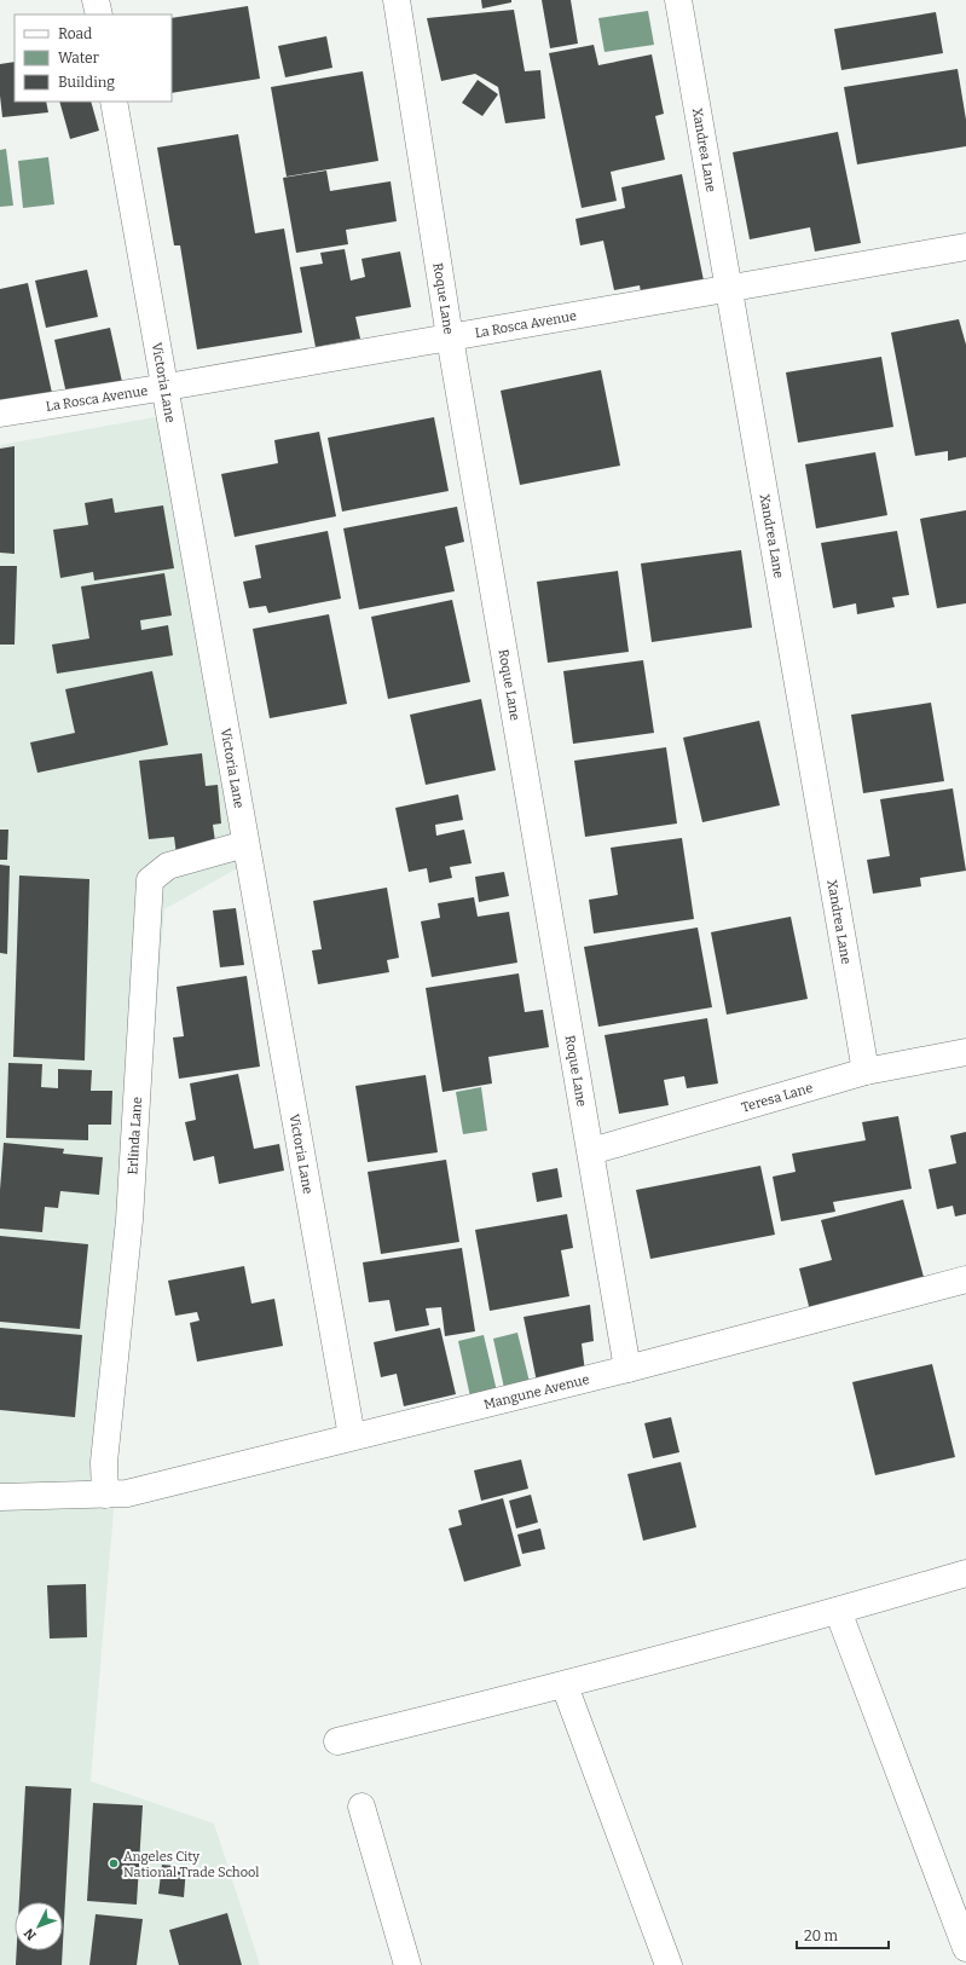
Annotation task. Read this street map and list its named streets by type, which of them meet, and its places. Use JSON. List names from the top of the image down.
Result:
{
  "streets": {
    "street": [
      "Xandrea Lane",
      "Roque Lane",
      "La Rosca Avenue",
      "Victoria Lane",
      "Teresa Lane",
      "Erlinda Lane",
      "Mangune Avenue"
    ]
  },
  "crossings": [
    ["Xandrea Lane", "La Rosca Avenue"],
    ["Xandrea Lane", "Teresa Lane"],
    ["Roque Lane", "La Rosca Avenue"],
    ["Roque Lane", "Teresa Lane"],
    ["Roque Lane", "Mangune Avenue"],
    ["La Rosca Avenue", "Victoria Lane"],
    ["Victoria Lane", "Erlinda Lane"],
    ["Victoria Lane", "Mangune Avenue"],
    ["Erlinda Lane", "Mangune Avenue"]
  ],
  "places": ["Angeles City National Trade School"],
  "legend": ["Road", "Water", "Building"],
  "scale_bar": "20 m",
  "north": "bottom left"
}
